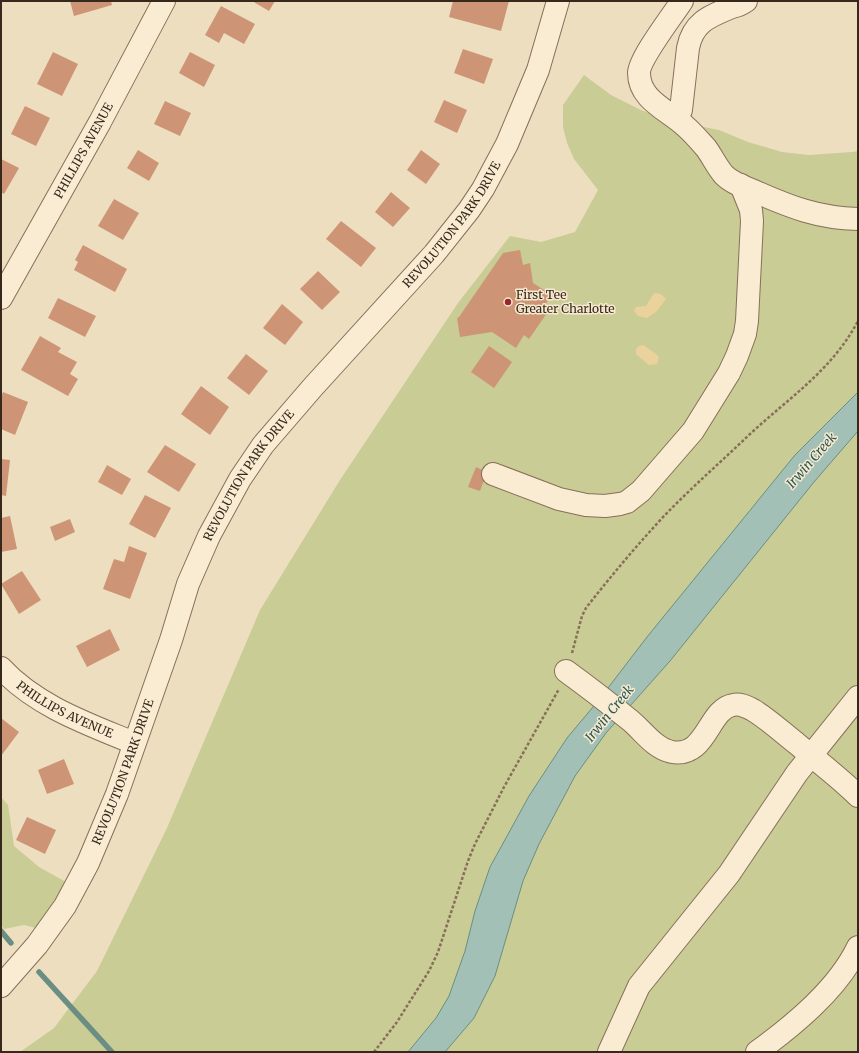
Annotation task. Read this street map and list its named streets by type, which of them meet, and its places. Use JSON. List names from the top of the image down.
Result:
{
  "streets": {
    "street": ["PHILLIPS AVENUE", "REVOLUTION PARK DRIVE"]
  },
  "crossings": [
    ["PHILLIPS AVENUE", "REVOLUTION PARK DRIVE"]
  ],
  "water": ["Irwin Creek"],
  "places": ["First Tee Greater Charlotte"]
}
